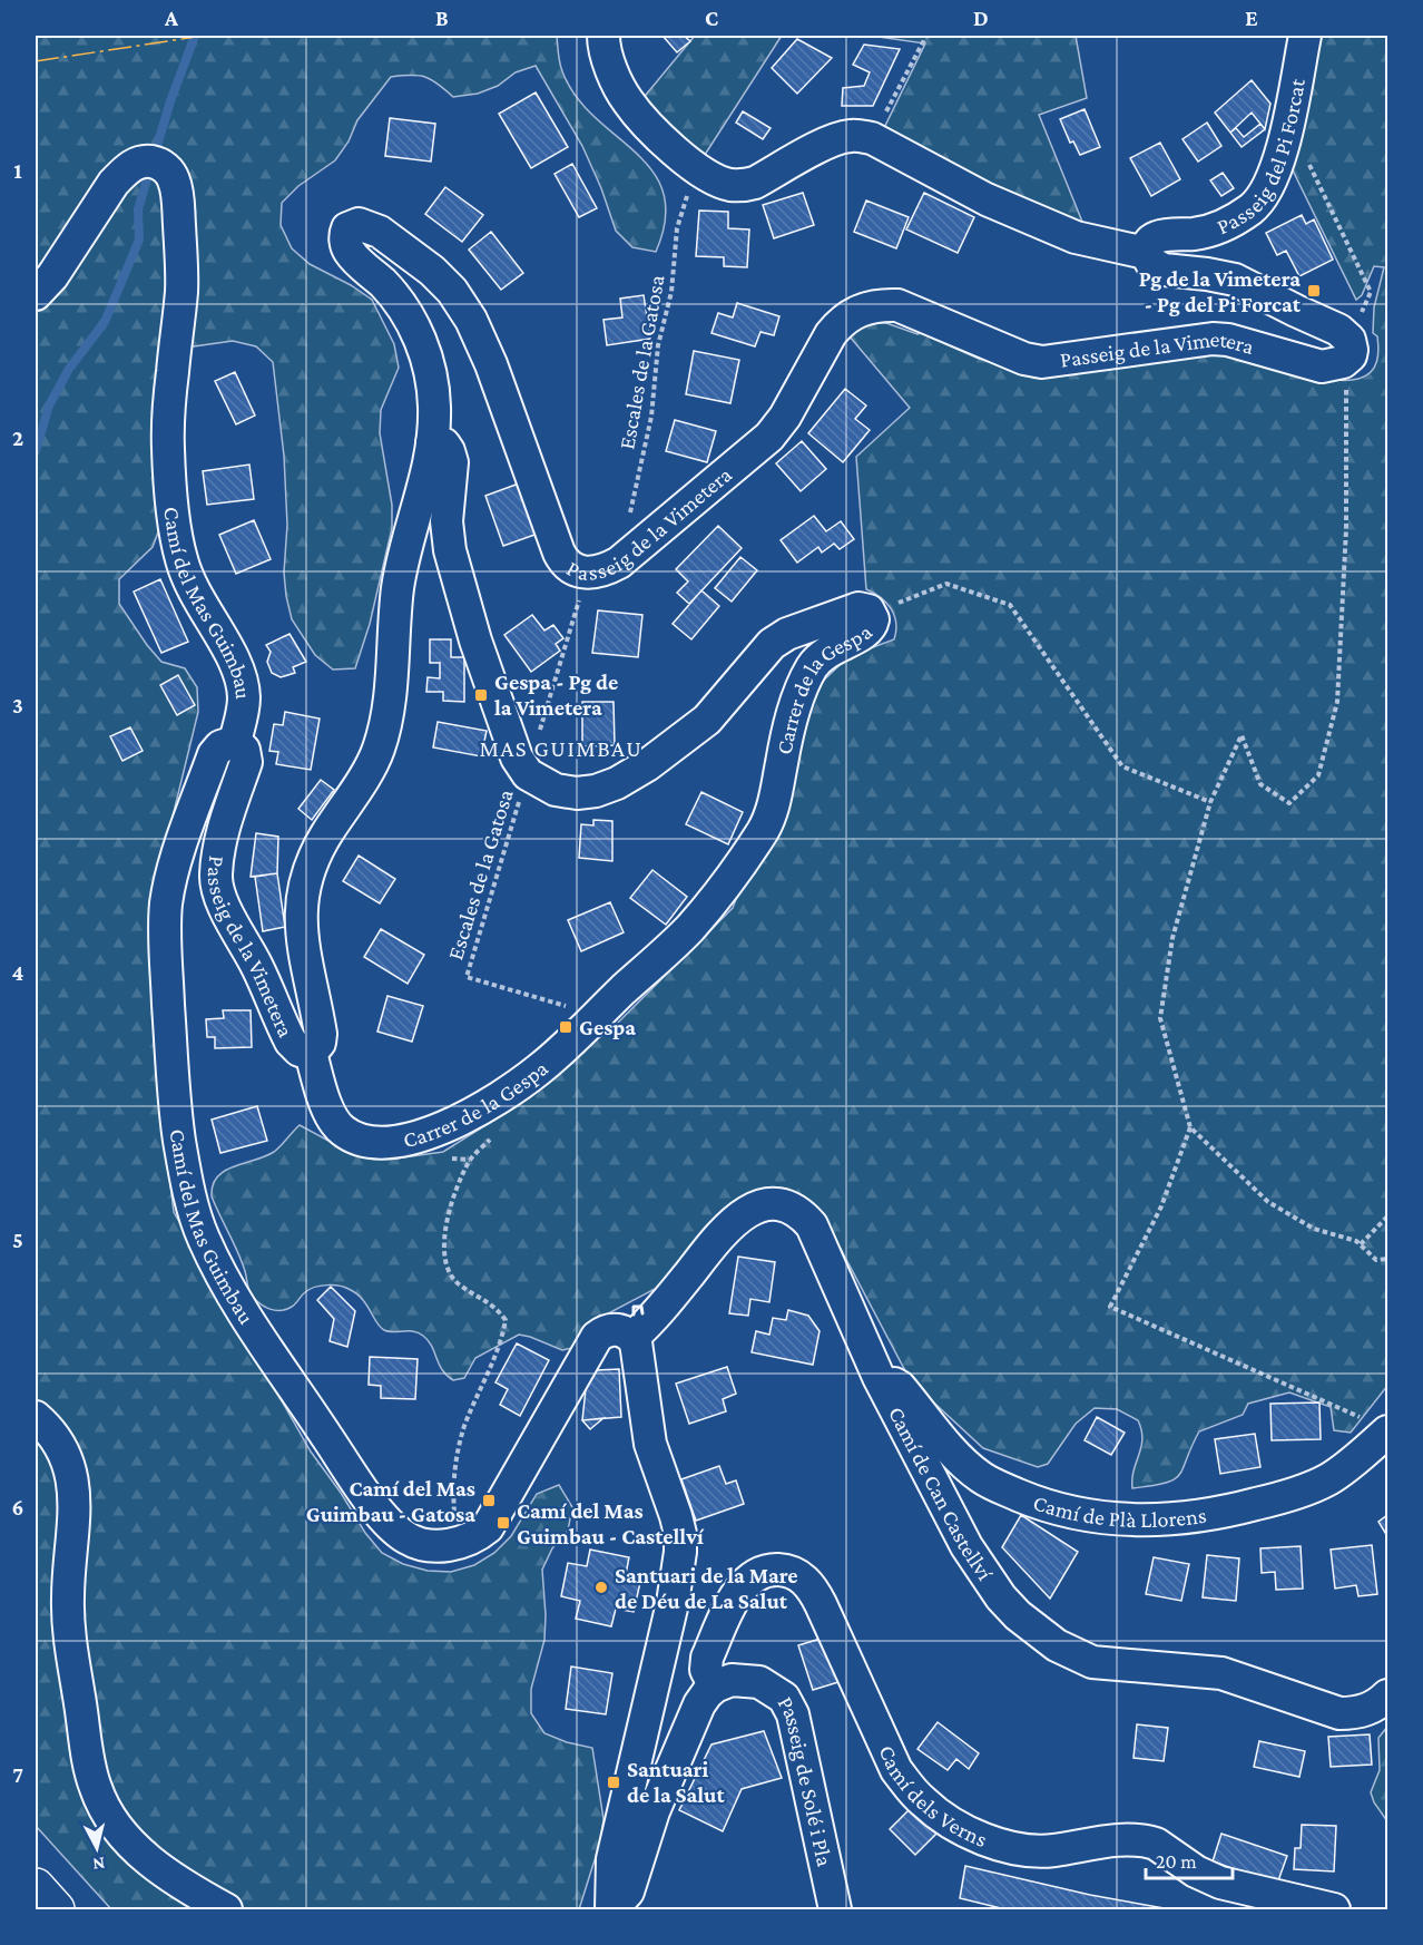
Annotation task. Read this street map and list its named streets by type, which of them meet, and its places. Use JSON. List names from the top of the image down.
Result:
{
  "streets": {
    "street": [
      "Passeig del Pi Forcat",
      "Passeig de la Vimetera",
      "Camí del Mas Guimbau",
      "Carrer de la Gespa",
      "Camí de Can Castellví",
      "Camí de Plà Llorens",
      "Passeig de Solé i Pla",
      "Camí dels Verns"
    ],
    "path": ["Escales de la Gatosa"]
  },
  "crossings": [
    ["Passeig de la Vimetera", "Escales de la Gatosa"],
    ["Passeig de la Vimetera", "Camí del Mas Guimbau"],
    ["Passeig de la Vimetera", "Carrer de la Gespa"],
    ["Escales de la Gatosa", "Carrer de la Gespa"],
    ["Camí del Mas Guimbau", "Camí de Can Castellví"],
    ["Camí de Can Castellví", "Camí de Plà Llorens"],
    ["Passeig de Solé i Pla", "Camí dels Verns"]
  ],
  "districts": ["MAS GUIMBAU"],
  "places": {
    "transit": [
      "Pg de la Vimetera - Pg del Pi Forcat",
      "Gespa - Pg de la Vimetera",
      "Gespa",
      "Camí del Mas Guimbau - Gatosa",
      "Camí del Mas Guimbau - Castellví",
      "Santuari de la Salut"
    ],
    "other": ["Santuari de la Mare de Déu de La Salut"]
  },
  "scale_bar": "20 m",
  "north": "bottom",
  "grid": {
    "columns": [
      "A",
      "B",
      "C",
      "D",
      "E"
    ],
    "rows": [
      "1",
      "2",
      "3",
      "4",
      "5",
      "6",
      "7"
    ]
  }
}
